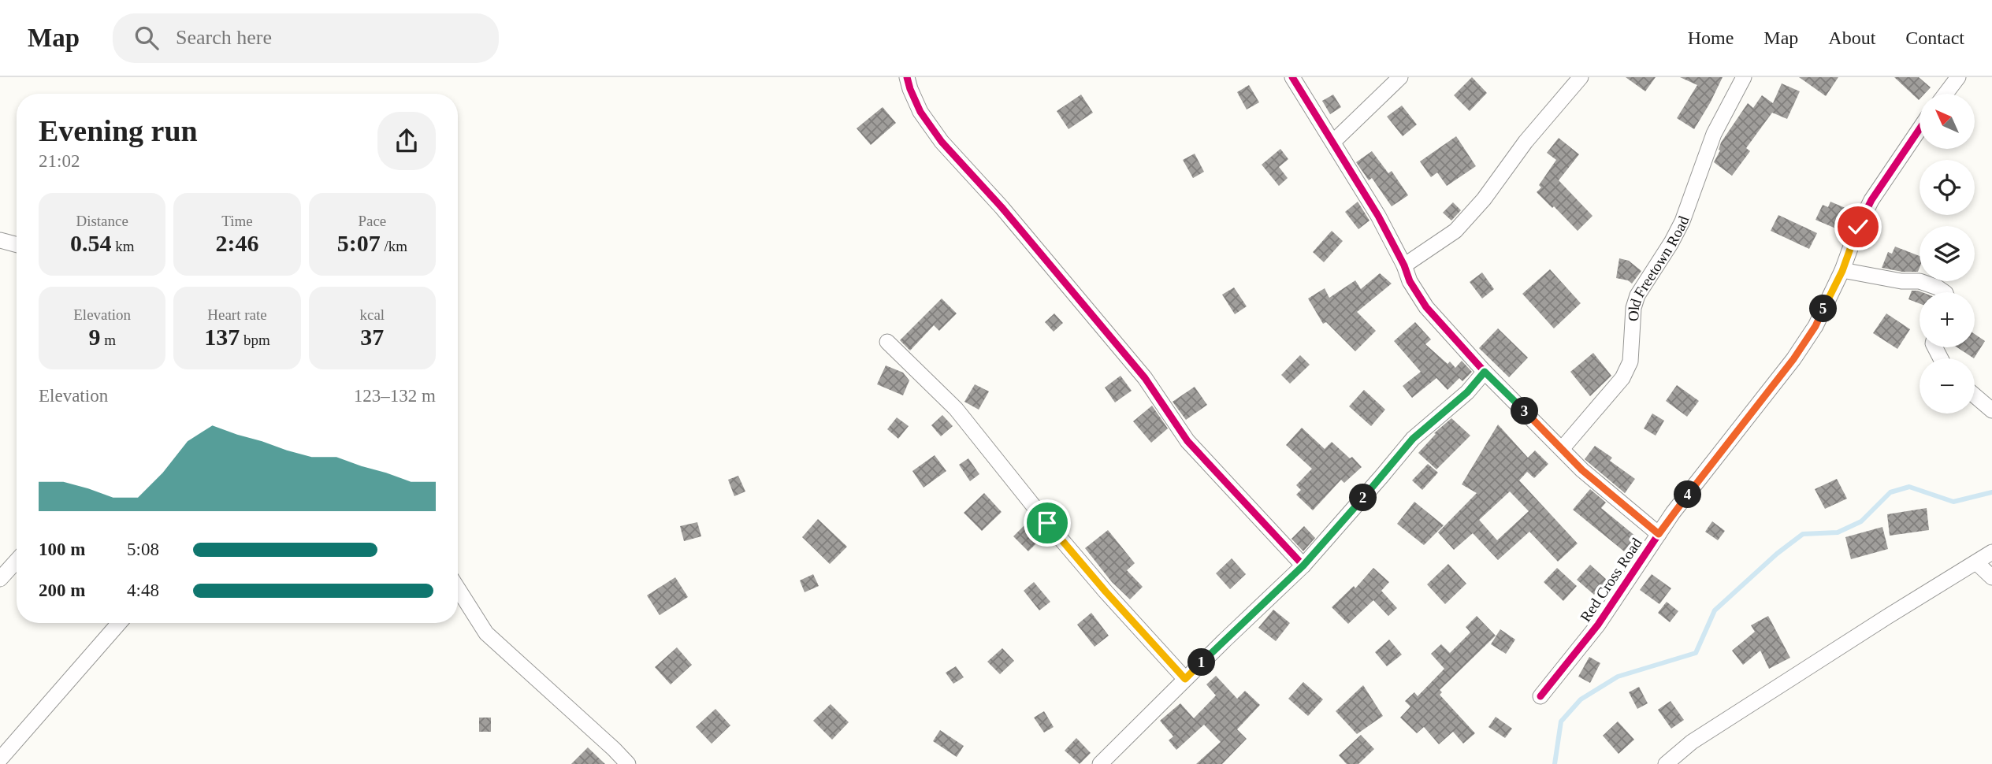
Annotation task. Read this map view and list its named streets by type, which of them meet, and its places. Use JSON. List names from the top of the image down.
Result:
{
  "streets": {
    "street": ["Old Freetown Road", "Red Cross Road"]
  },
  "north": "top left",
  "page": {
    "header": "Map",
    "search": "Search here",
    "nav": [
      "Home",
      "Map",
      "About",
      "Contact"
    ],
    "map_buttons": ["+", "−"],
    "heading": ["Evening run", "21:02"],
    "stats": [
      ["Distance", "0.54 km"],
      ["Time", "2:46"],
      ["Pace", "5:07 /km"],
      ["Elevation", "9 m"],
      ["Heart rate", "137 bpm"],
      ["kcal", "37"]
    ],
    "pins": [
      "5",
      "3",
      "4",
      "2",
      "1"
    ],
    "chart": ["Elevation", "123–132 m"],
    "list": [
      {
        "name": "100 m",
        "note": "5:08"
      },
      {
        "name": "200 m",
        "note": "4:48"
      }
    ]
  }
}
